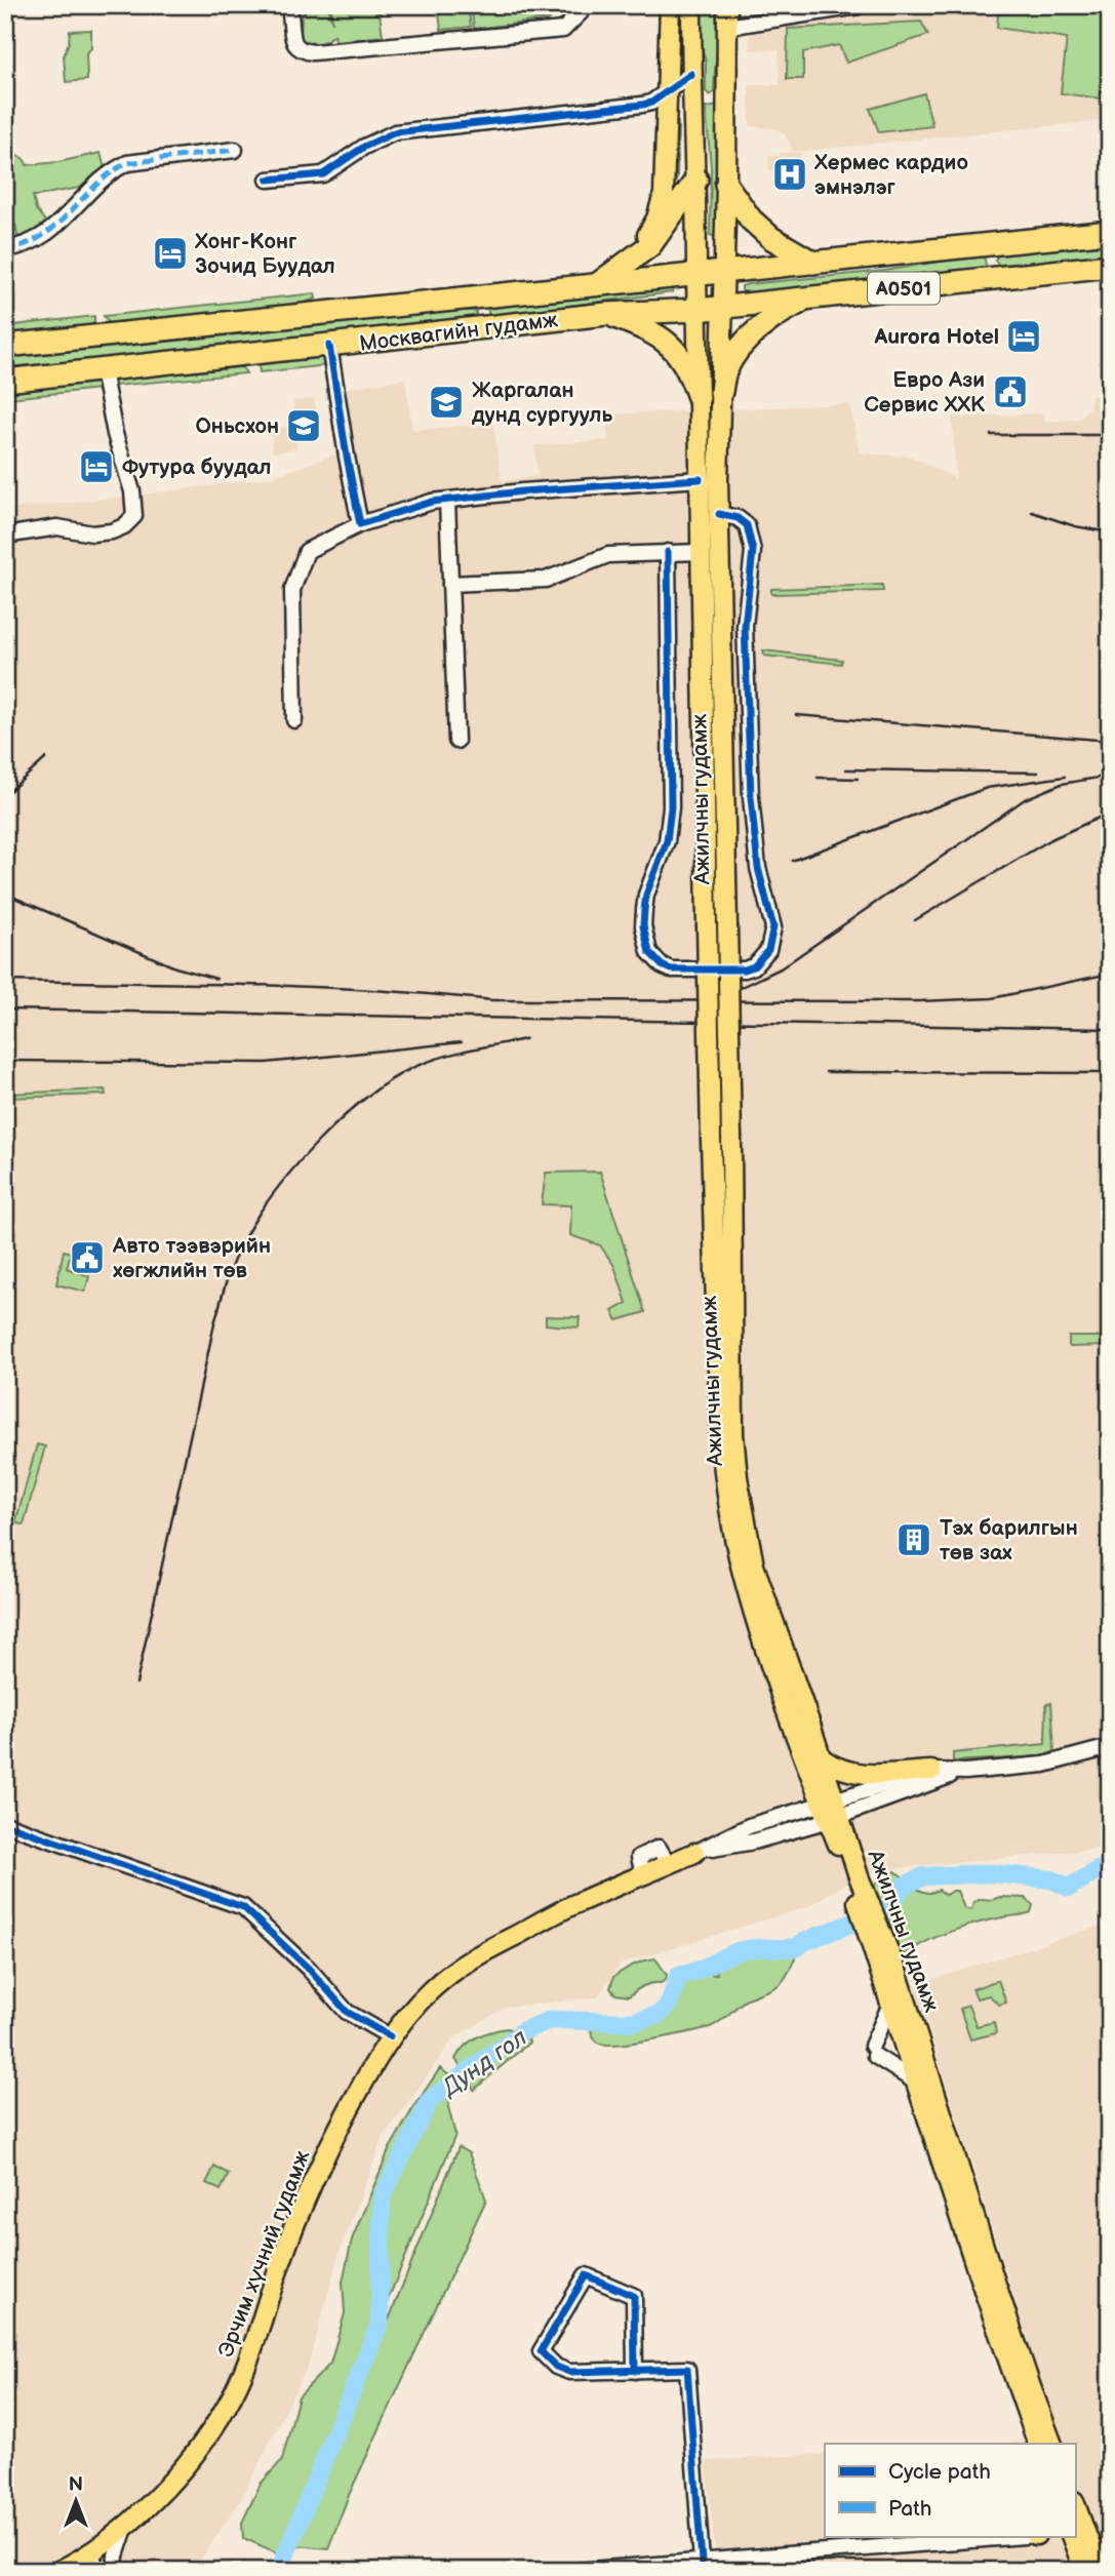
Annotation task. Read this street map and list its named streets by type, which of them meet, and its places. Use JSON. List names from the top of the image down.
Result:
{
  "streets": {
    "highway": ["A0501", "Москвагийн гудамж"],
    "main road": ["Ажилчны гудамж", "Эрчим хүчний гудамж"]
  },
  "crossings": [
    ["A0501", "Москвагийн гудамж"],
    ["A0501", "Ажилчны гудамж"],
    ["Москвагийн гудамж", "Ажилчны гудамж"],
    ["Ажилчны гудамж", "Эрчим хүчний гудамж"]
  ],
  "water": ["Дунд гол"],
  "places": {
    "hospital": ["Хермес кардио эмнэлэг"],
    "hotel": ["Хонг-Kонг 3очид Буудал", "Aurora Hotel", "Футура буудал"],
    "public building": ["Евро Ази Сервис ХХК", "Авто тээвэрийн хөгжлийн төв"],
    "school or university": ["Жаргалан дунд сургууль", "Оньсхон"],
    "building": ["Тэх барилгын төв зах"]
  },
  "legend": ["Cycle path", "Path"],
  "north": "top"
}
